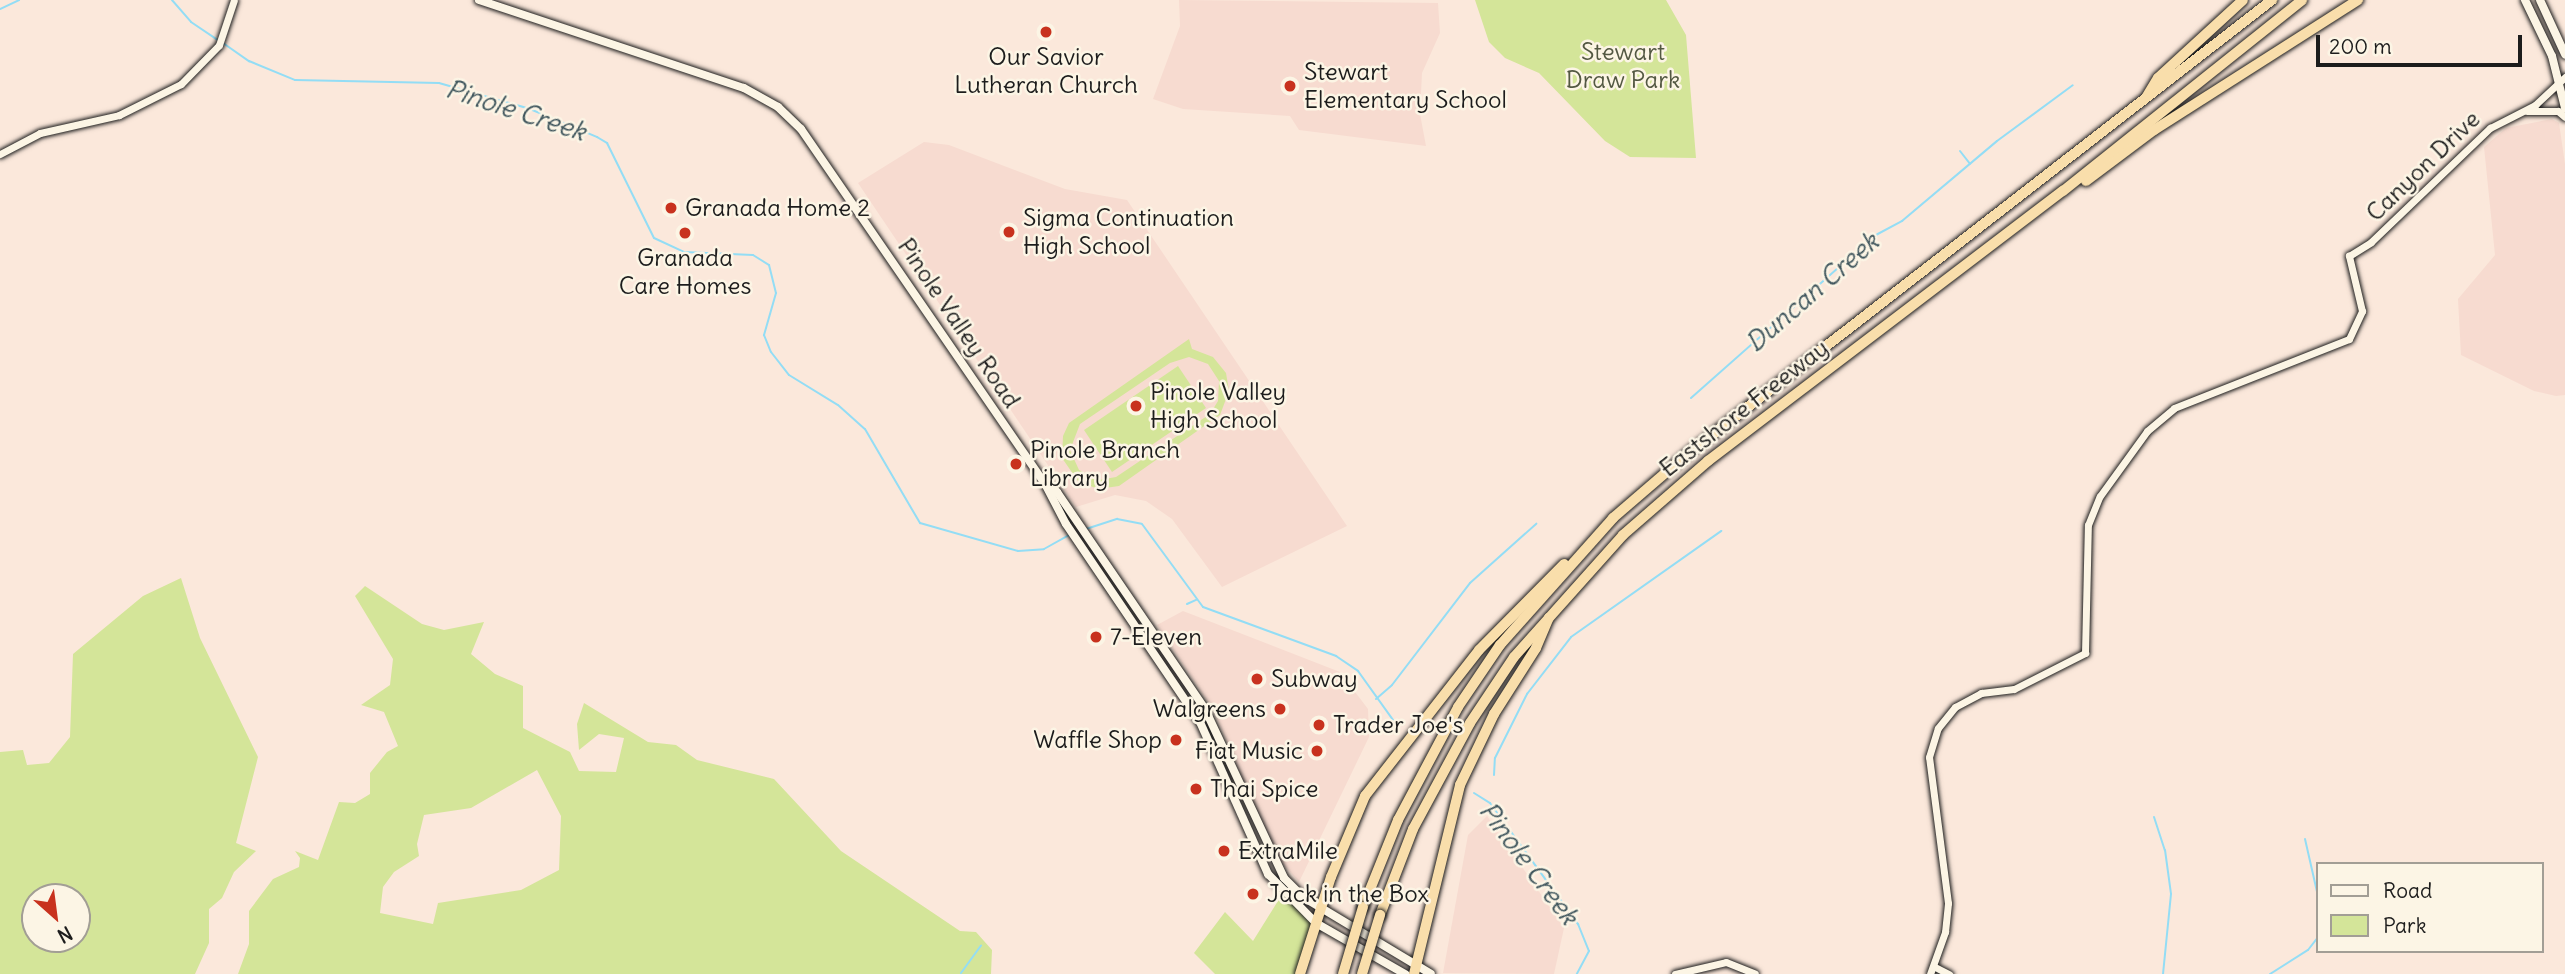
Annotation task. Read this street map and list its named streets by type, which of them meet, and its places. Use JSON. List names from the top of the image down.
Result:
{
  "streets": {
    "highway": ["Eastshore Freeway"],
    "main road": ["Pinole Valley Road"],
    "street": ["Canyon Drive"]
  },
  "water": ["Pinole Creek", "Duncan Creek"],
  "parks": ["Stewart Draw Park"],
  "places": [
    "Our Savior Lutheran Church",
    "Stewart Elementary School",
    "Granada Home 2",
    "Sigma Continuation High School",
    "Granada Care Homes",
    "Pinole Valley High School",
    "Pinole Branch Library",
    "7-Eleven",
    "Subway",
    "Walgreens",
    "Trader Joe's",
    "Waffle Shop",
    "Fiat Music",
    "Thai Spice",
    "ExtraMile",
    "Jack in the Box"
  ],
  "legend": ["Road", "Park"],
  "scale_bar": "200 m",
  "north": "bottom right"
}
